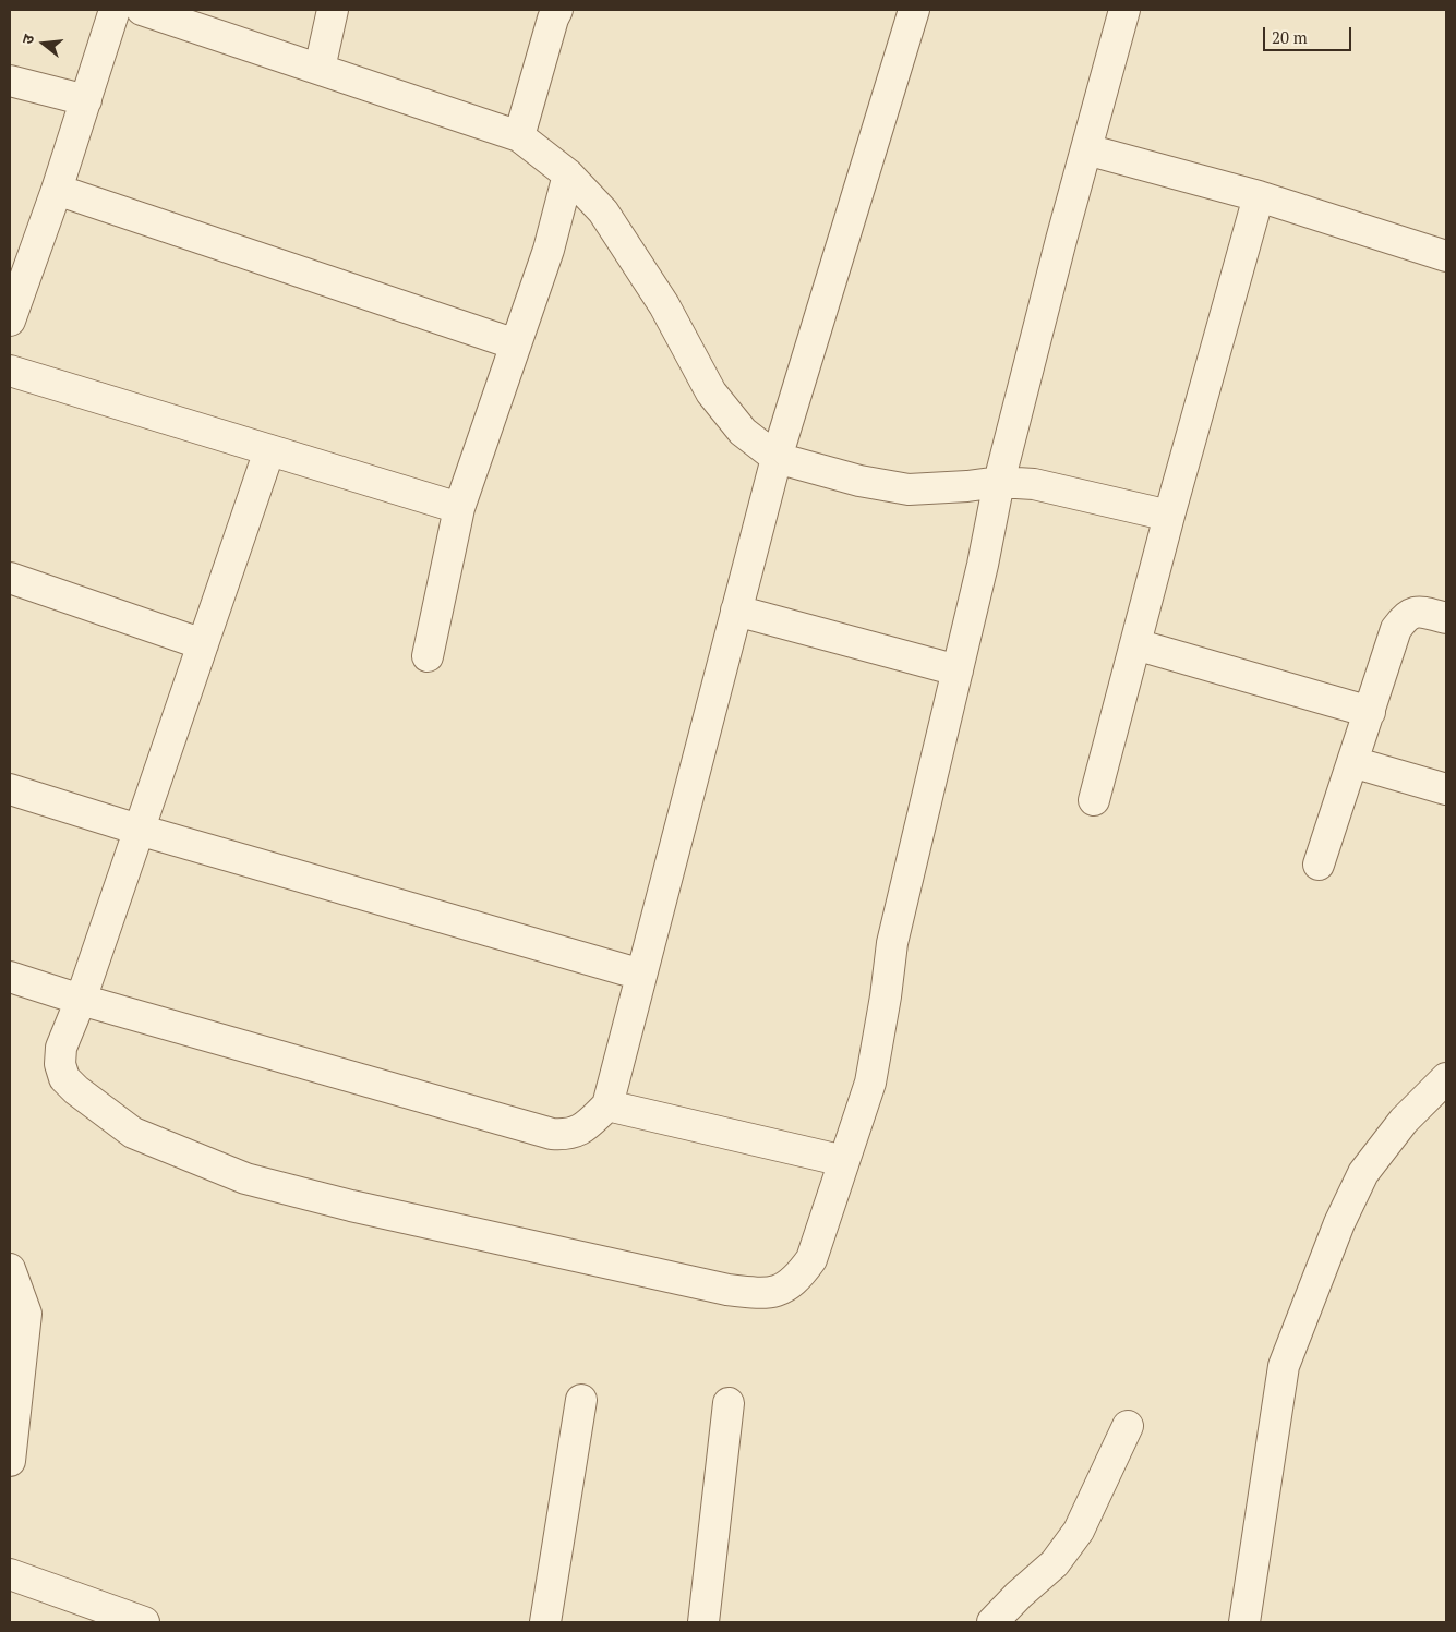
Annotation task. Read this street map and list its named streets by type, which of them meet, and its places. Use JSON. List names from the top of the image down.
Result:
{
  "scale_bar": "20 m",
  "north": "left"
}
